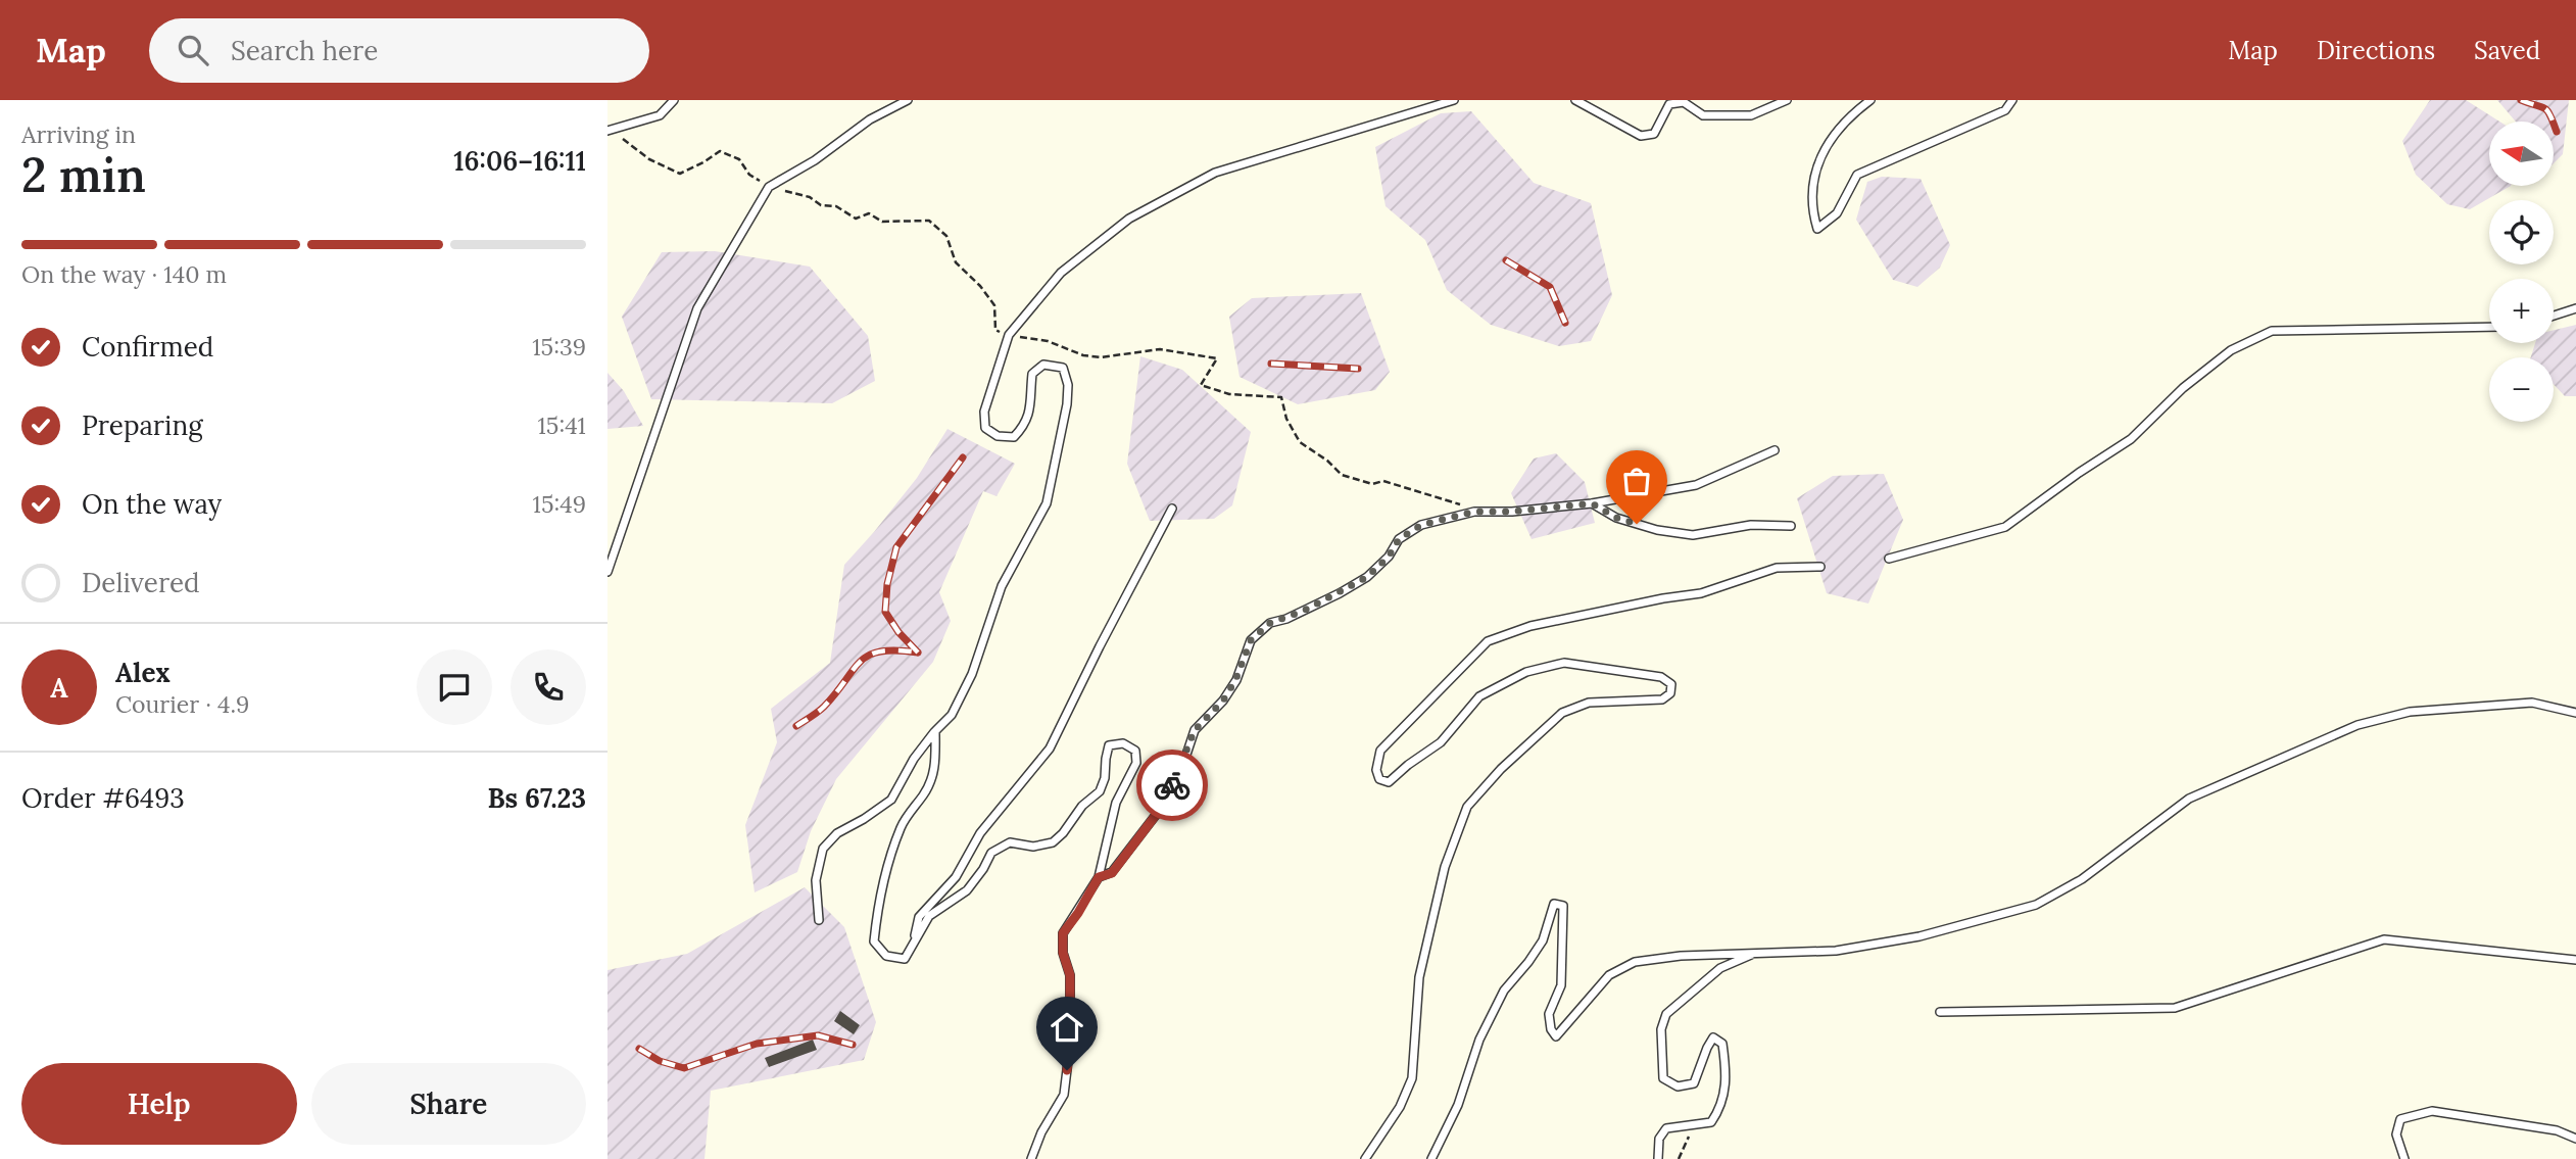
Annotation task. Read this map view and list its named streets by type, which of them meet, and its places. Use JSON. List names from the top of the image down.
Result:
{
  "north": "left",
  "page": {
    "header": "Map",
    "search": "Search here",
    "nav": ["Map", "Directions", "Saved"],
    "heading": ["2 min", "Arriving in", "16:06–16:11"],
    "panel": [
      "Alex",
      "Courier · 4.9",
      "Order #6493",
      "Bs 67.23"
    ],
    "map_buttons": ["+", "−"],
    "bar": "On the way · 140 m",
    "list": [
      ["Confirmed", "15:39"],
      ["Preparing", "15:41"],
      ["On the way", "15:49"],
      "Delivered"
    ],
    "round": "A",
    "buttons": ["Help", "Share"]
  }
}
